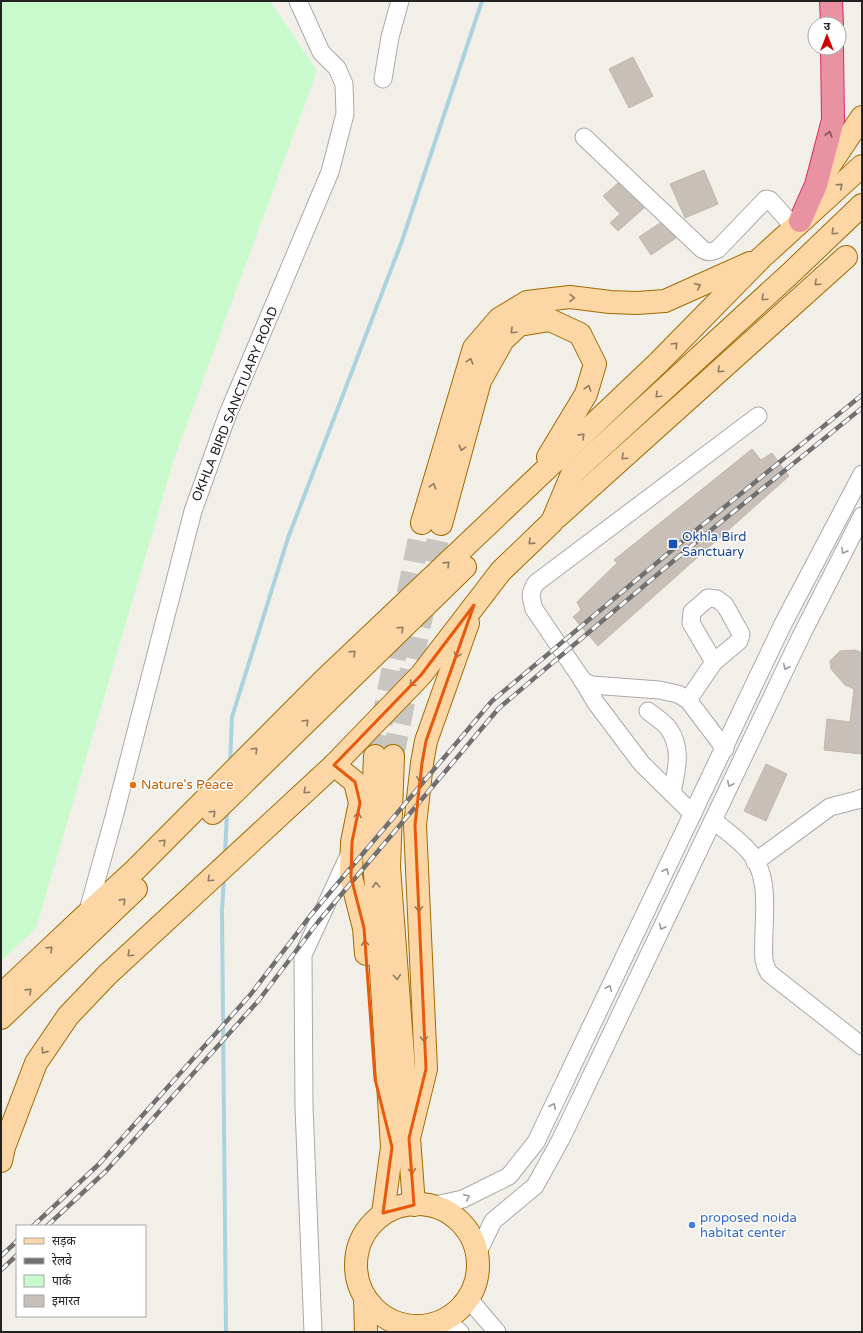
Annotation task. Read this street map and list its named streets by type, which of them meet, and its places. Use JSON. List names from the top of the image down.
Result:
{
  "streets": {
    "street": ["OKHLA BIRD SANCTUARY ROAD"]
  },
  "places": {
    "transit": ["Okhla Bird Sanctuary"],
    "other": ["Nature's Peace", "proposed noida habitat center"]
  },
  "legend": [
    "सड़क",
    "रेलवे",
    "पार्क",
    "इमारत"
  ],
  "north": "top"
}
